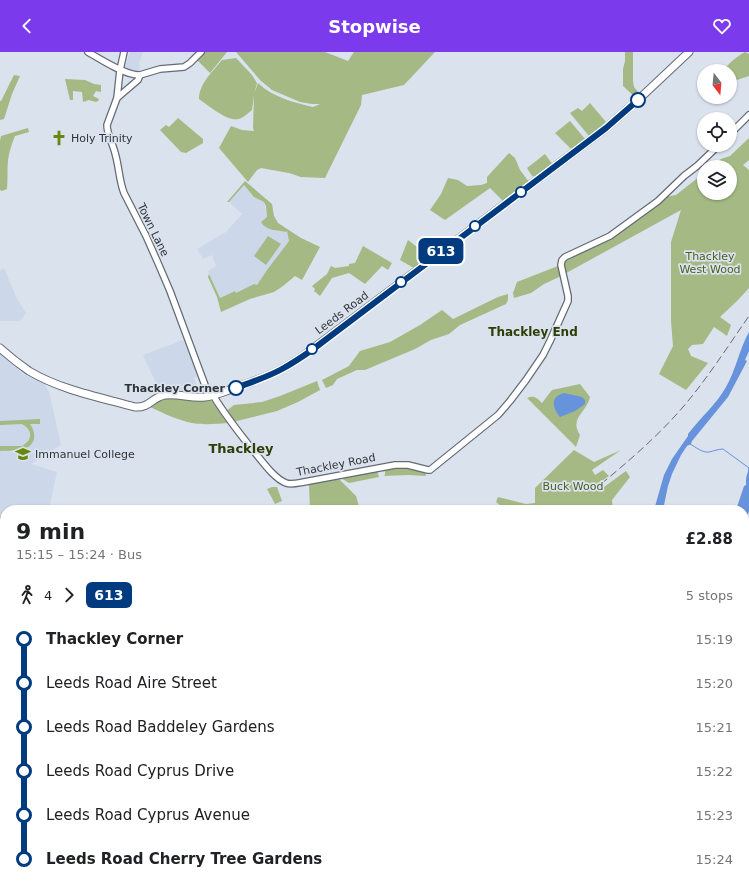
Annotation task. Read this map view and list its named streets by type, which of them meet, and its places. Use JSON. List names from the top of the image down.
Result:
{
  "streets": {
    "main road": ["Leeds Road"],
    "street": ["Town Lane", "Thackley Road"]
  },
  "crossings": [
    ["Town Lane", "Leeds Road"],
    ["Town Lane", "Thackley Road"],
    ["Leeds Road", "Thackley Road"]
  ],
  "districts": ["Thackley End", "Thackley"],
  "parks": ["Thackley West Wood", "Buck Wood"],
  "places": {
    "church": ["Holy Trinity"],
    "other": ["Thackley Corner"],
    "school or university": ["Immanuel College"]
  },
  "lines": ["bus line 613"],
  "north": "bottom",
  "page": {
    "header": "Stopwise",
    "on_map": "613",
    "heading": ["9 min", "15:15 – 15:24 · Bus", "£2.88"],
    "legs": ["4", "613", "5 stops"],
    "list": [
      {
        "name": "Thackley Corner",
        "value": "15:19"
      },
      {
        "name": "Leeds Road Aire Street",
        "value": "15:20"
      },
      {
        "name": "Leeds Road Baddeley Gardens",
        "value": "15:21"
      },
      {
        "name": "Leeds Road Cyprus Drive",
        "value": "15:22"
      },
      {
        "name": "Leeds Road Cyprus Avenue",
        "value": "15:23"
      },
      {
        "name": "Leeds Road Cherry Tree Gardens",
        "value": "15:24"
      }
    ]
  }
}
